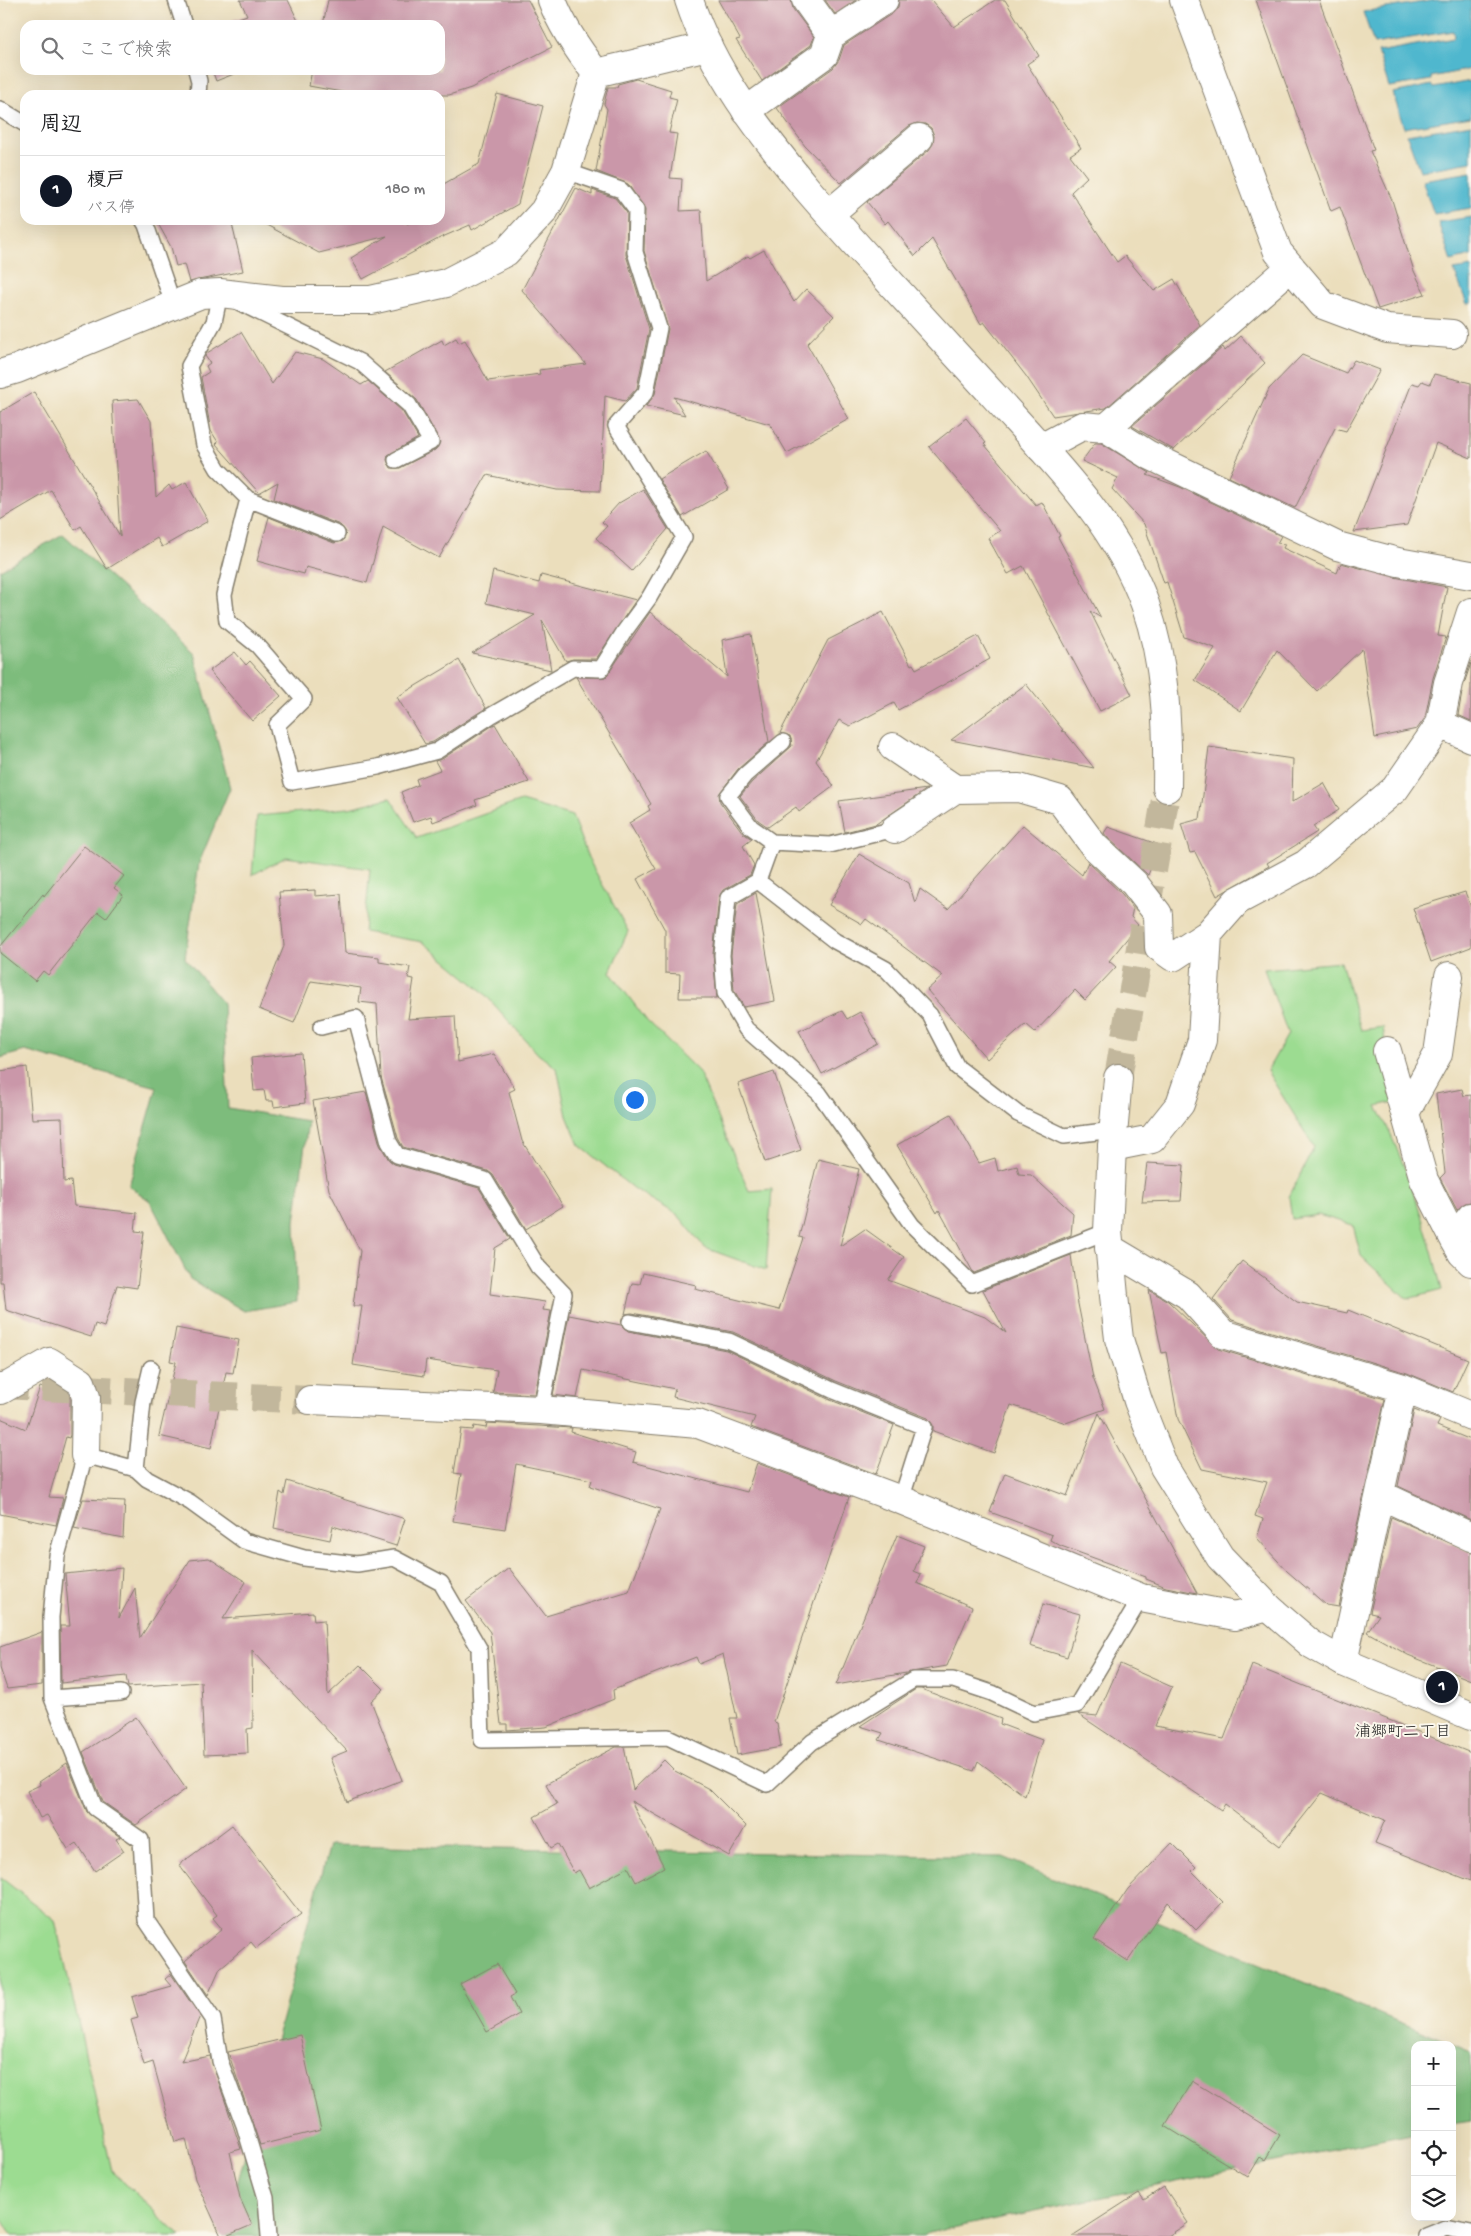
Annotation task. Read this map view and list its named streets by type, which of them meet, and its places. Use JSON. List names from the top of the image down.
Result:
{
  "districts": ["浦郷町二丁目"],
  "page": {
    "search": "ここで検索",
    "heading": "周辺",
    "list": [
      {
        "mark": "1",
        "name": "榎戸",
        "note": "バス停",
        "value": "180 m"
      }
    ],
    "pins": "1",
    "map_buttons": ["+", "−"]
  }
}
